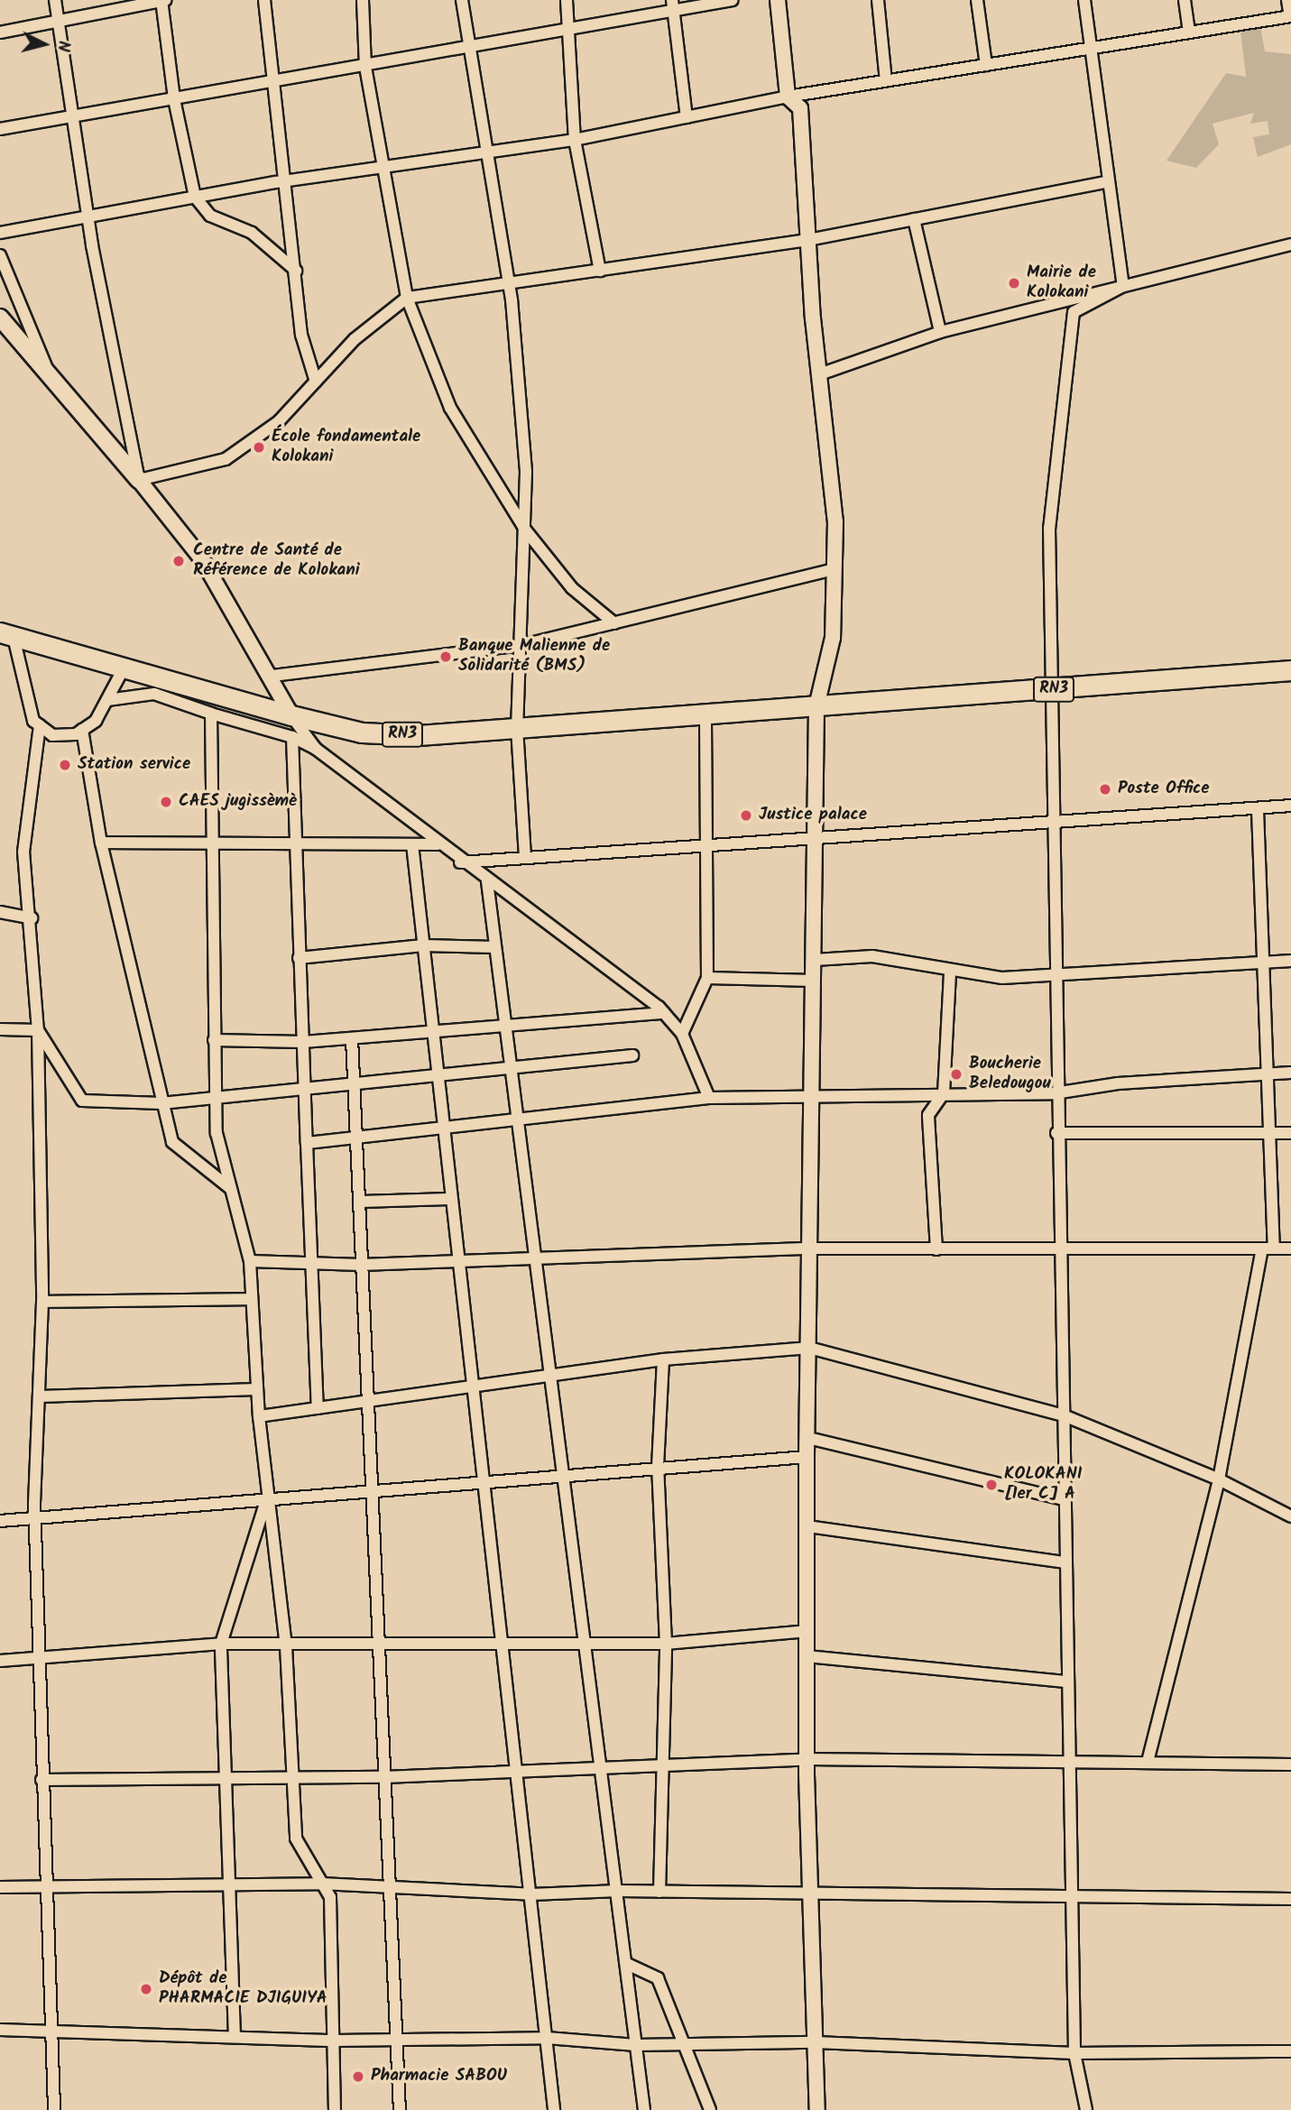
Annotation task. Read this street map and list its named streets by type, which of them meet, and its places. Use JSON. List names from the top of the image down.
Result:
{
  "streets": {
    "highway": ["RN3"]
  },
  "places": [
    "Mairie de Kolokani",
    "École fondamentale Kolokani",
    "Centre de Santé de Référence de Kolokani",
    "Banque Malienne de Solidarité (BMS)",
    "Station service",
    "Poste Office",
    "CAES jugissèmè",
    "Justice palace",
    "Boucherie Beledougou",
    "KOLOKANI [1er C] A",
    "Dépôt de PHARMACIE DJIGUIYA",
    "Pharmacie SABOU"
  ],
  "north": "right"
}
